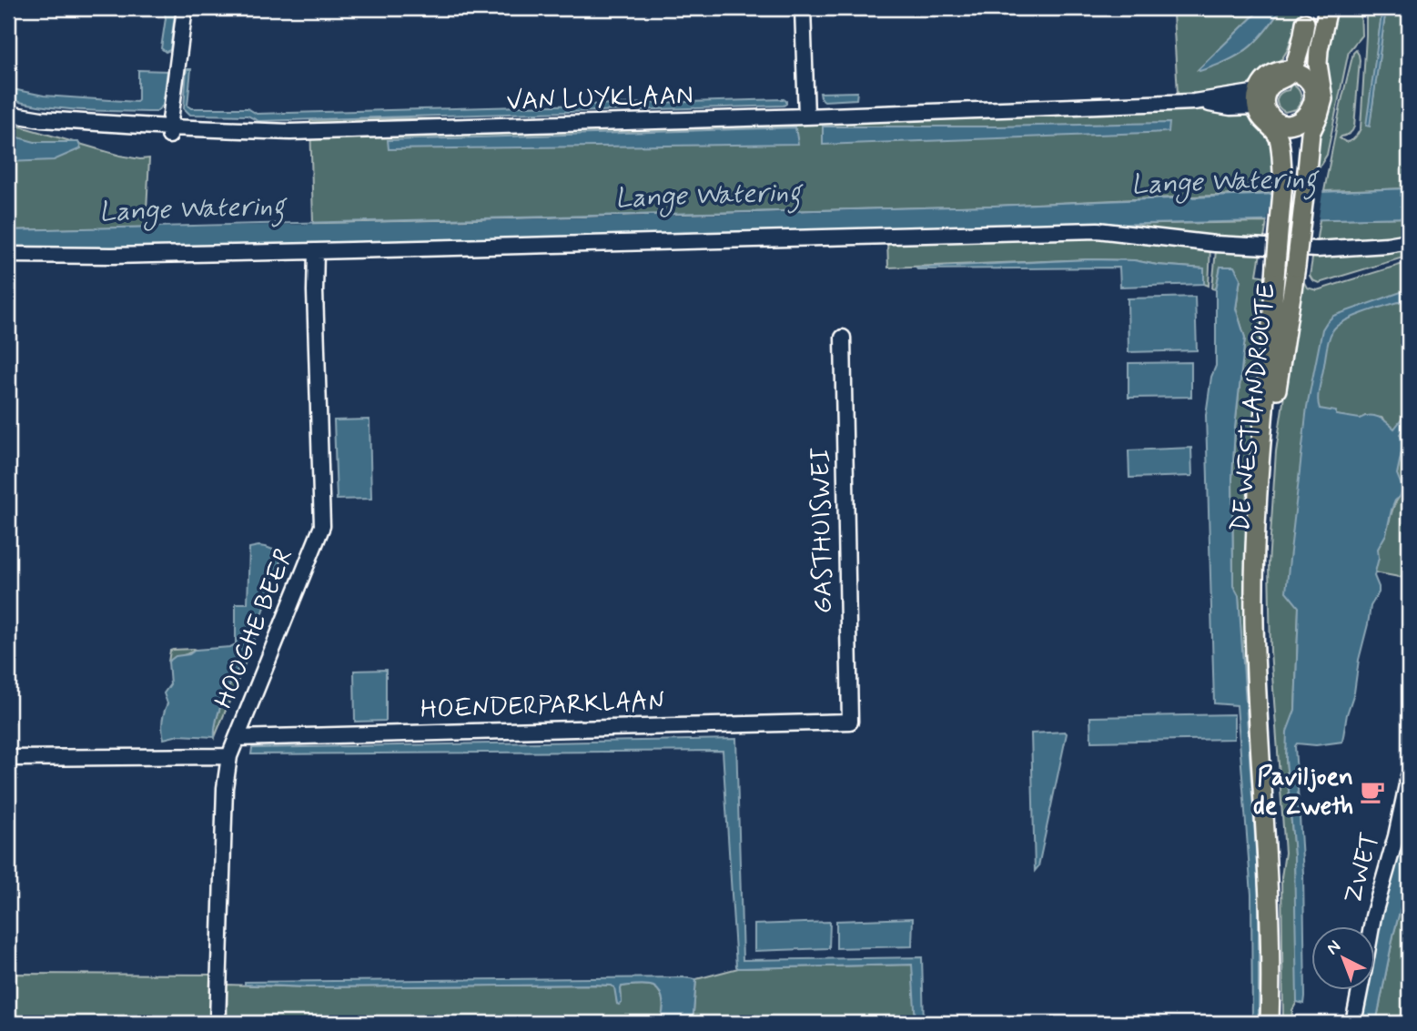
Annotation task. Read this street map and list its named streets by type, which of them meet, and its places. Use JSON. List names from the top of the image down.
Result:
{
  "streets": {
    "main road": ["DE WESTLANDROUTE"],
    "street": [
      "VAN LUYKLAAN",
      "GASTHUISWEI",
      "HOOGHE BEER",
      "HOENDERPARKLAAN",
      "ZWET"
    ]
  },
  "crossings": [
    ["VAN LUYKLAAN", "DE WESTLANDROUTE"],
    ["GASTHUISWEI", "HOENDERPARKLAAN"],
    ["HOOGHE BEER", "HOENDERPARKLAAN"]
  ],
  "water": ["Lange Watering"],
  "places": {
    "cafe": ["Paviljoen de Zweth"]
  },
  "north": "top left"
}
